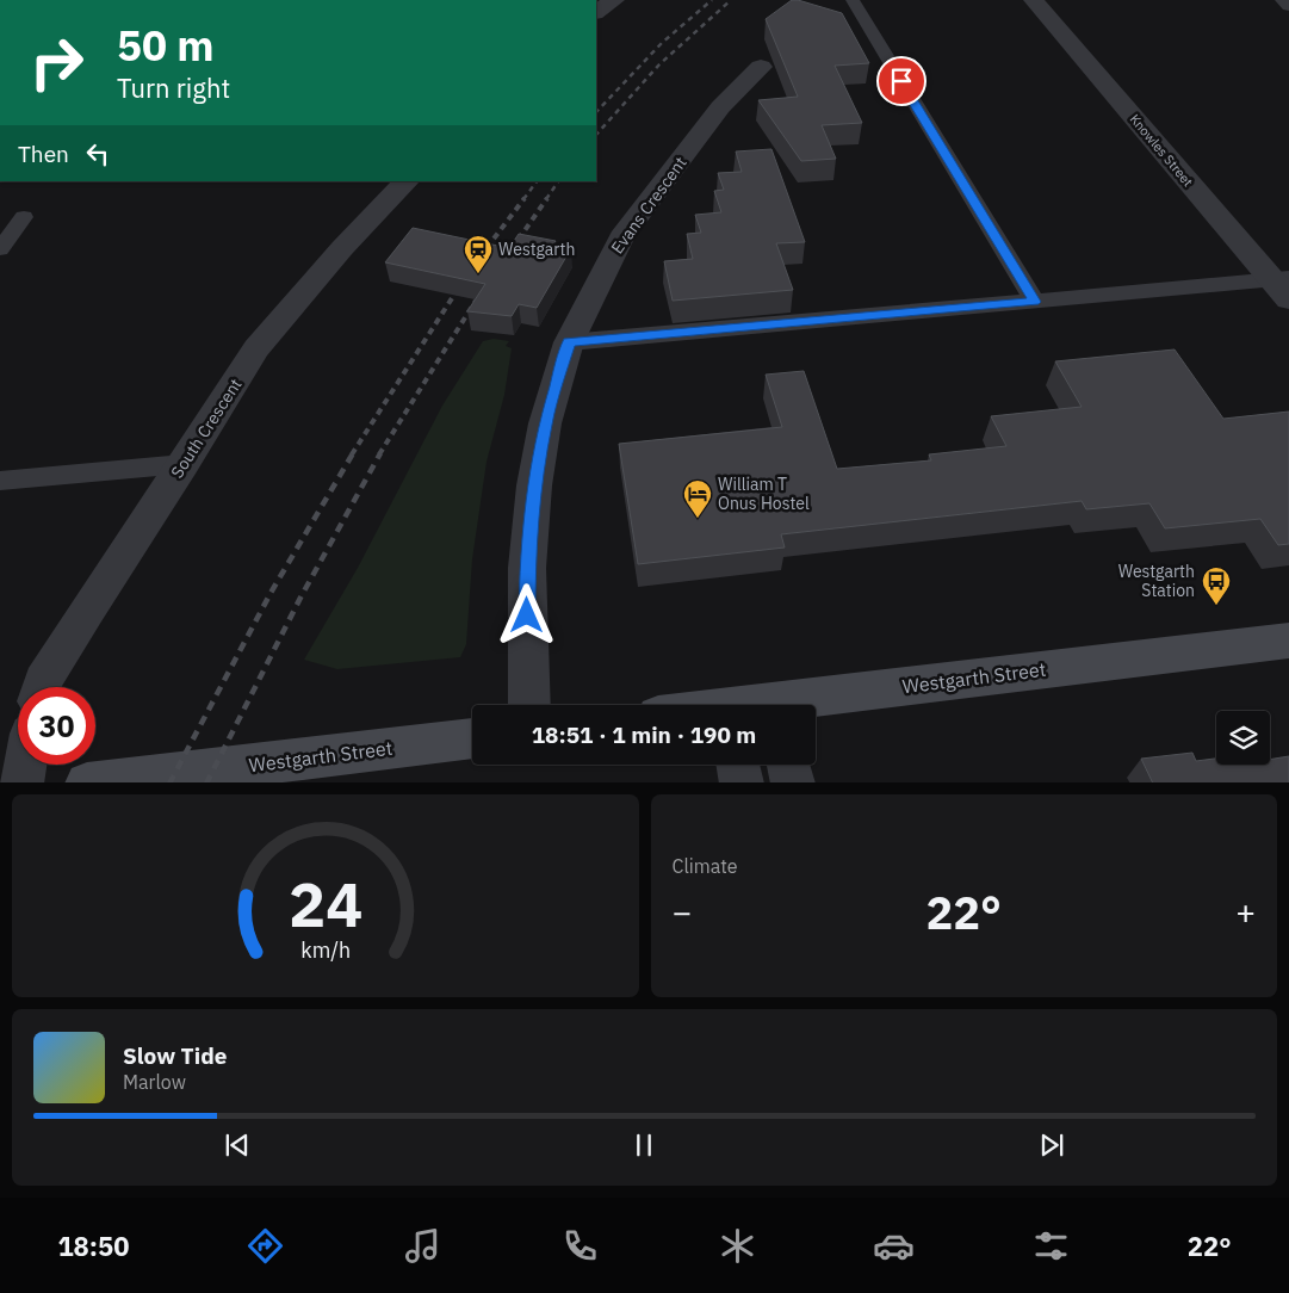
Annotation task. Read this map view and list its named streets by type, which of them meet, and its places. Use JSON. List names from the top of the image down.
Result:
{
  "streets": {
    "main road": ["Westgarth Street"],
    "street": ["Knowles Street", "Evans Crescent", "South Crescent"]
  },
  "places": {
    "station": ["Westgarth"],
    "hotel": ["William T Onus Hostel"],
    "bus stop": ["Westgarth Station"]
  },
  "page": {
    "turn": ["50 m", "Turn right"],
    "then": "Then",
    "limit": "30",
    "trip": "18:51 · 1 min · 190 m",
    "tile": "Climate",
    "heat": ["−", "22°", "+"],
    "song": ["Slow Tide", "Marlow"],
    "tabs": ["18:50", "22°"],
    "gauge": ["24", "km/h"]
  }
}
